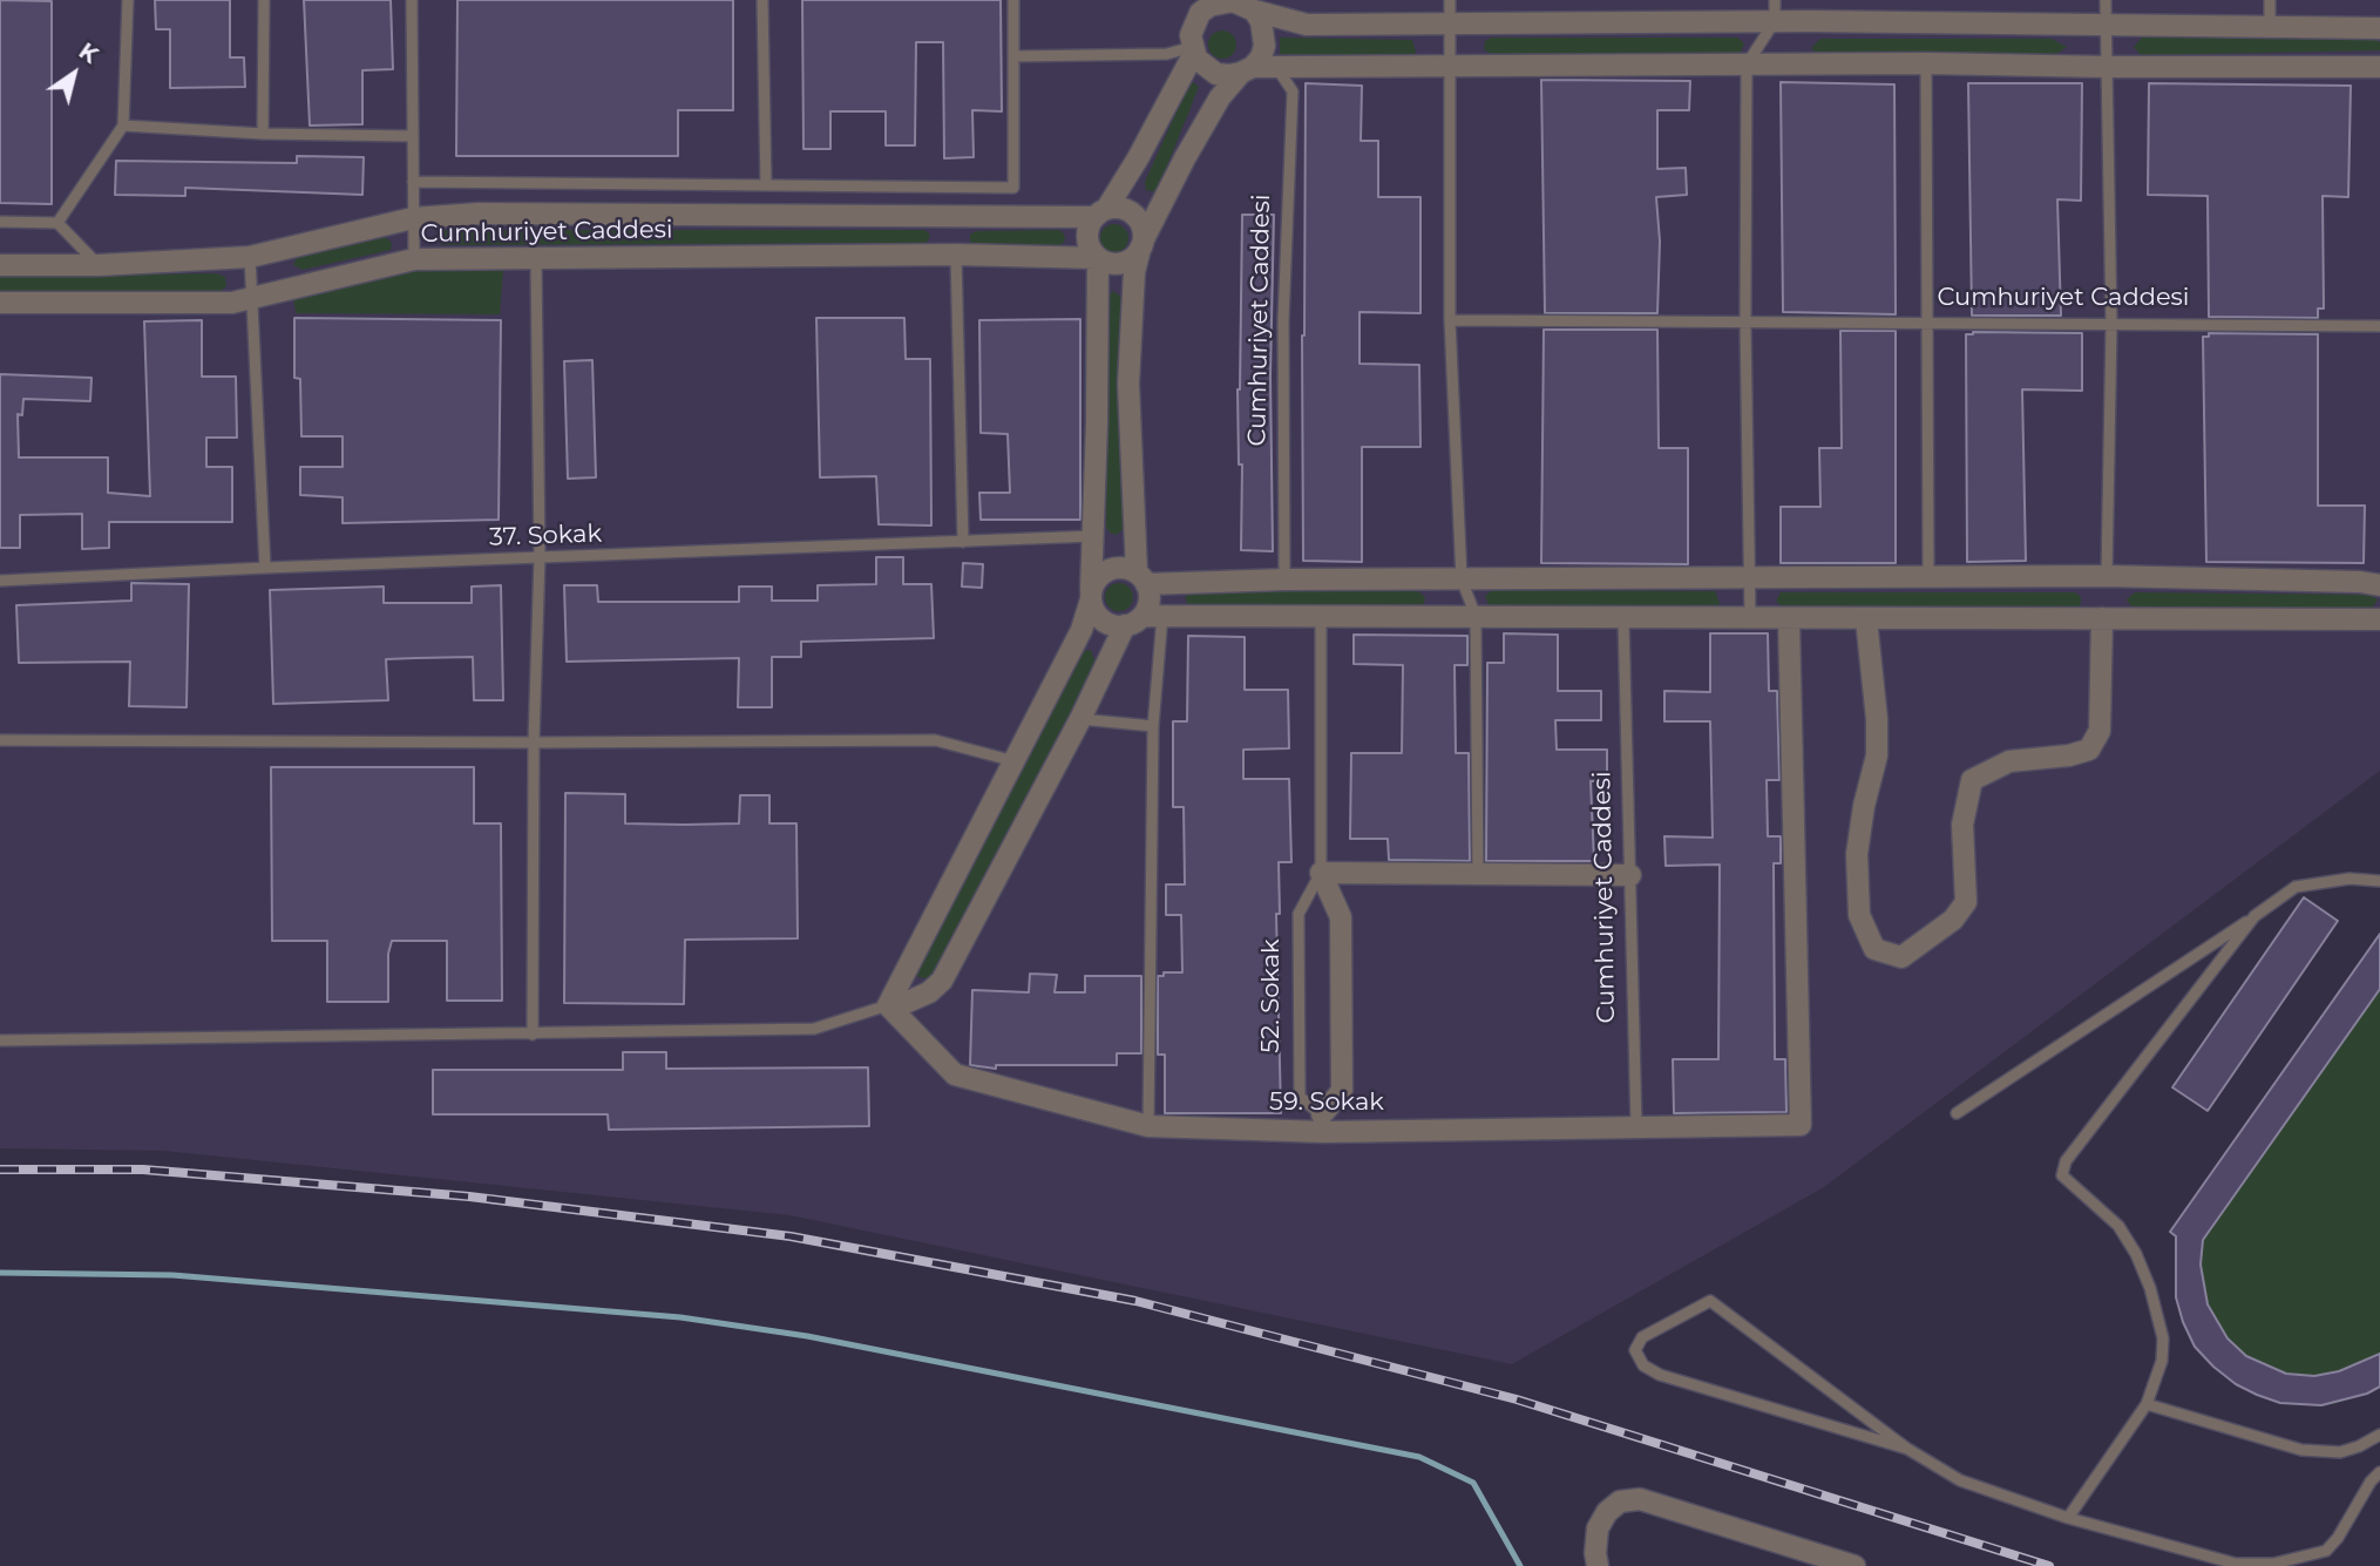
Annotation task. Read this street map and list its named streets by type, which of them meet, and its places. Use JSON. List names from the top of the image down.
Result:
{
  "streets": {
    "street": ["Cumhuriyet Caddesi", "52. Sokak", "59. Sokak"],
    "lane": ["37. Sokak"]
  },
  "crossings": [
    ["Cumhuriyet Caddesi", "59. Sokak"],
    ["52. Sokak", "59. Sokak"]
  ],
  "north": "top right"
}
